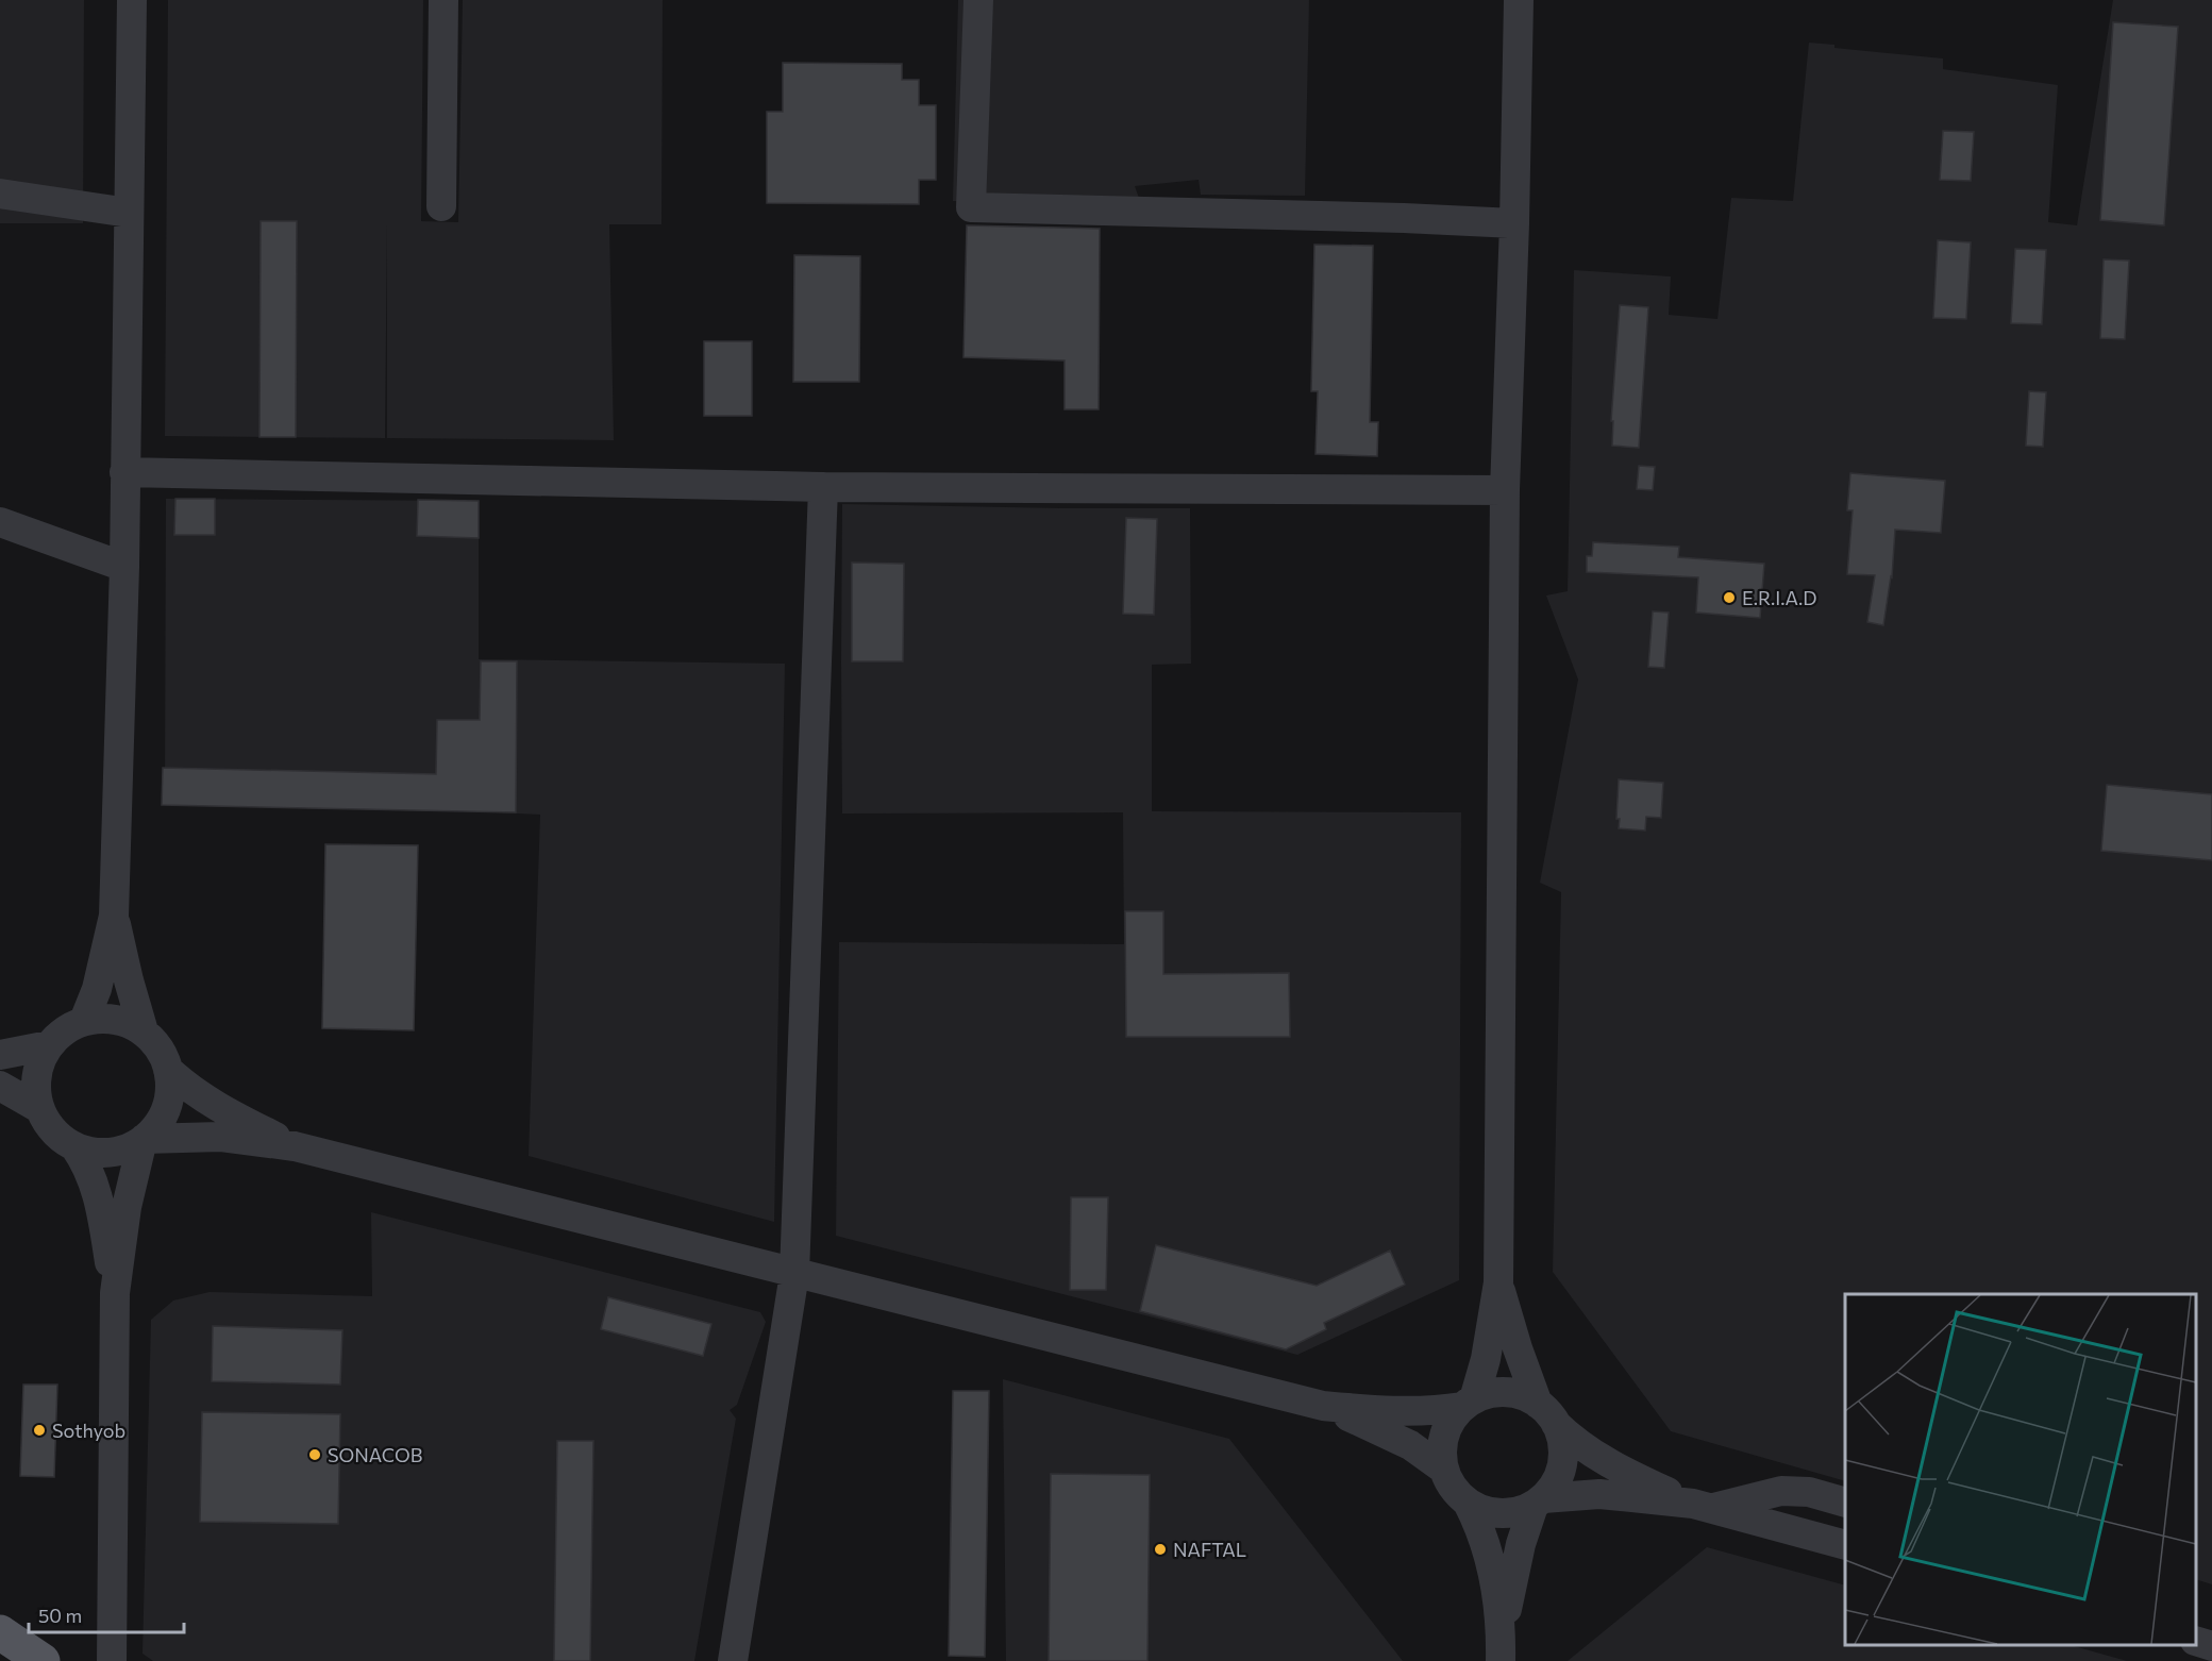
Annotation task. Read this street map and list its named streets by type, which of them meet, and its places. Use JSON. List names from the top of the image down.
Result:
{
  "places": [
    "E.R.I.A.D",
    "Sothyob",
    "SONACOB",
    "NAFTAL"
  ],
  "scale_bar": "50 m"
}
